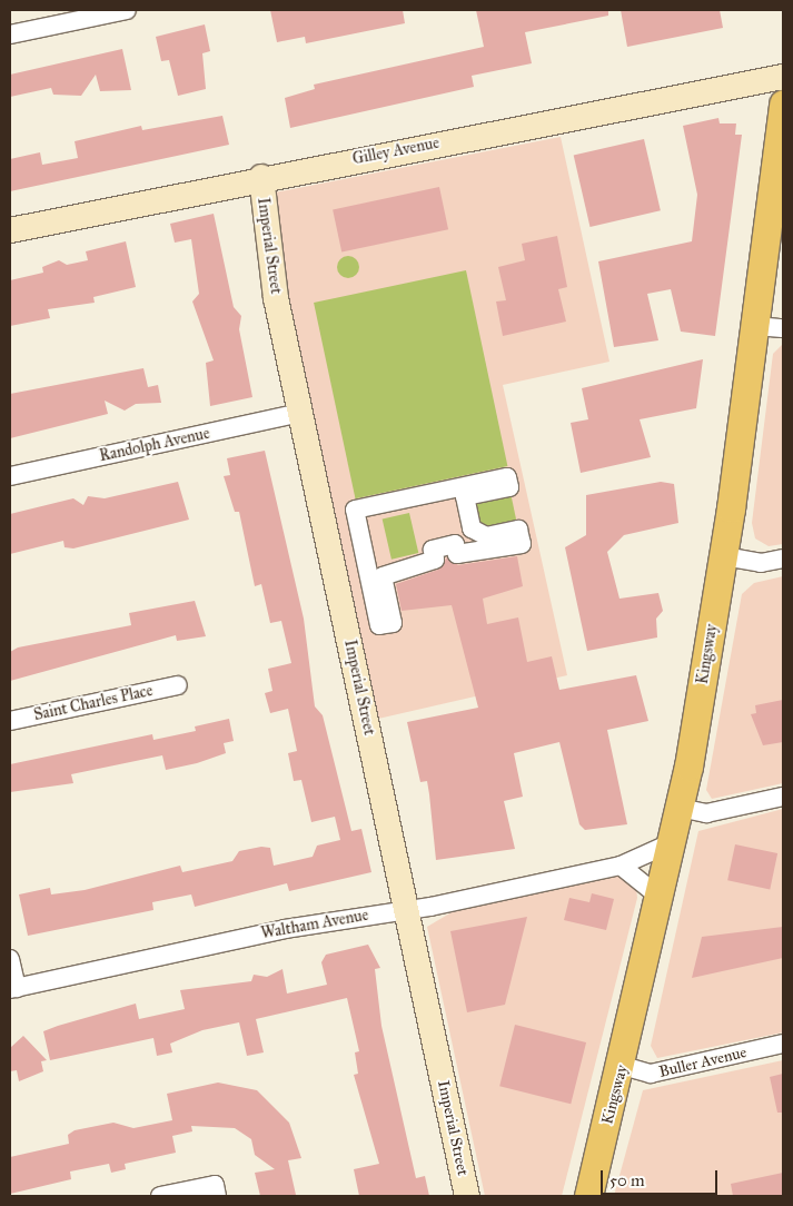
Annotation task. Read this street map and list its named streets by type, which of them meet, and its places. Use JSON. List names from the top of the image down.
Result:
{
  "streets": {
    "main road": ["Kingsway"],
    "street": [
      "Gilley Avenue",
      "Imperial Street",
      "Randolph Avenue",
      "Saint Charles Place",
      "Waltham Avenue",
      "Buller Avenue"
    ]
  },
  "crossings": [
    ["Gilley Avenue", "Imperial Street"],
    ["Imperial Street", "Randolph Avenue"],
    ["Imperial Street", "Waltham Avenue"],
    ["Kingsway", "Waltham Avenue"],
    ["Kingsway", "Buller Avenue"]
  ],
  "scale_bar": "50 m"
}
